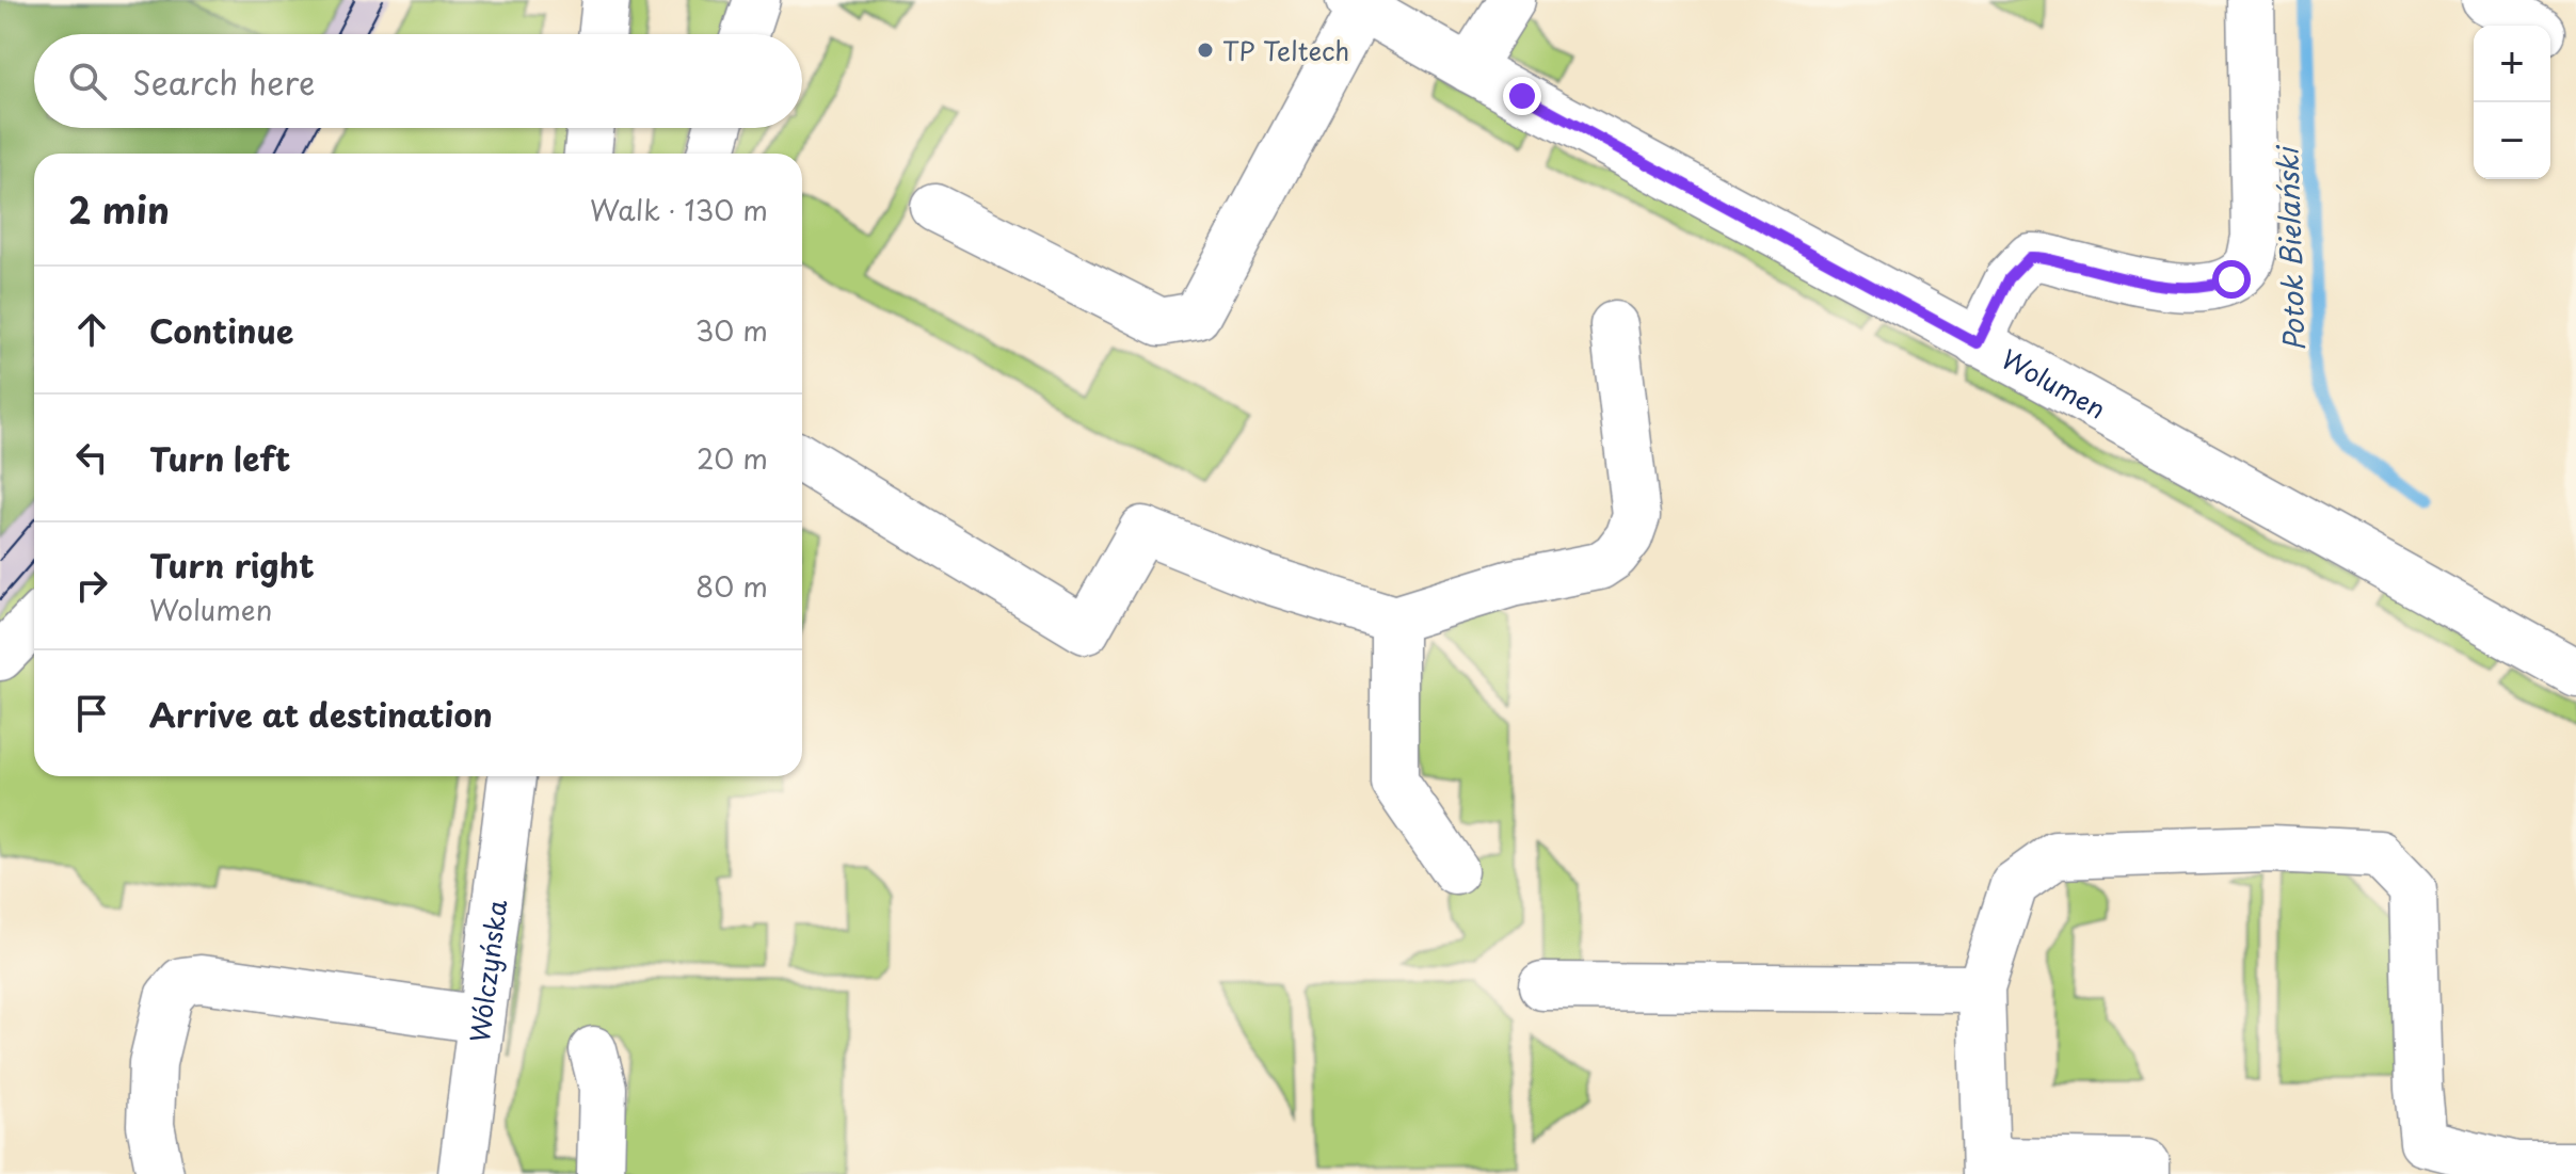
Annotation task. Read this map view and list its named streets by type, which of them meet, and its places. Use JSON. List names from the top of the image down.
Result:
{
  "streets": {
    "street": ["Wolumen", "Wólczyńska"]
  },
  "water": ["Potok Bielański"],
  "places": ["TP Teltech"],
  "page": {
    "map_buttons": ["+", "−"],
    "search": "Search here",
    "heading": ["2 min", "Walk · 130 m"],
    "list": [
      ["Continue", "30 m"],
      ["Turn left", "20 m"],
      ["Turn right", "Wolumen", "80 m"],
      "Arrive at destination"
    ]
  }
}
